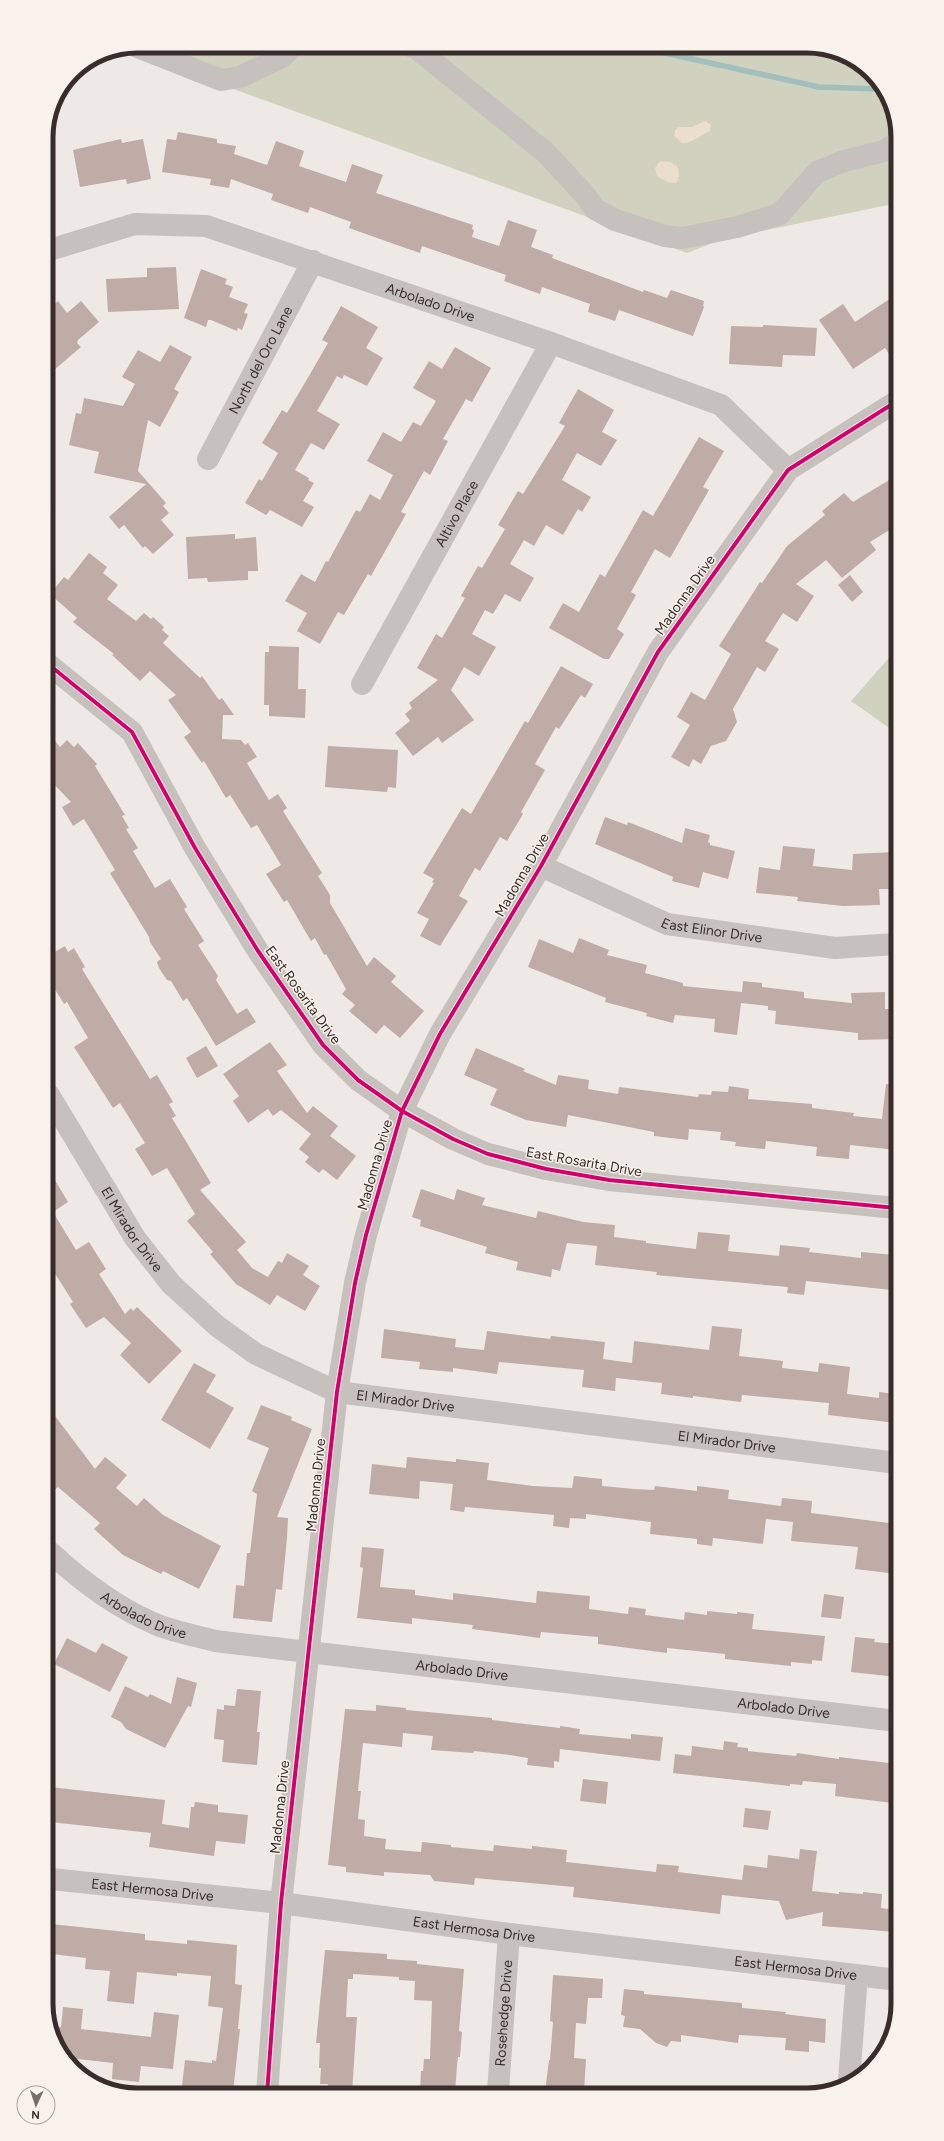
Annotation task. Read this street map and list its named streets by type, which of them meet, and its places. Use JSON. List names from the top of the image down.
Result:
{
  "streets": {
    "street": [
      "Arbolado Drive",
      "North del Oro Lane",
      "Altivo Place",
      "Madonna Drive",
      "East Elinor Drive",
      "East Rosarita Drive",
      "El Mirador Drive",
      "East Hermosa Drive",
      "Rosehedge Drive"
    ]
  },
  "crossings": [
    ["Arbolado Drive", "North del Oro Lane"],
    ["Arbolado Drive", "Altivo Place"],
    ["Arbolado Drive", "Madonna Drive"],
    ["Madonna Drive", "East Elinor Drive"],
    ["Madonna Drive", "East Rosarita Drive"],
    ["Madonna Drive", "El Mirador Drive"],
    ["Madonna Drive", "East Hermosa Drive"],
    ["East Hermosa Drive", "Rosehedge Drive"]
  ],
  "north": "bottom"
}
